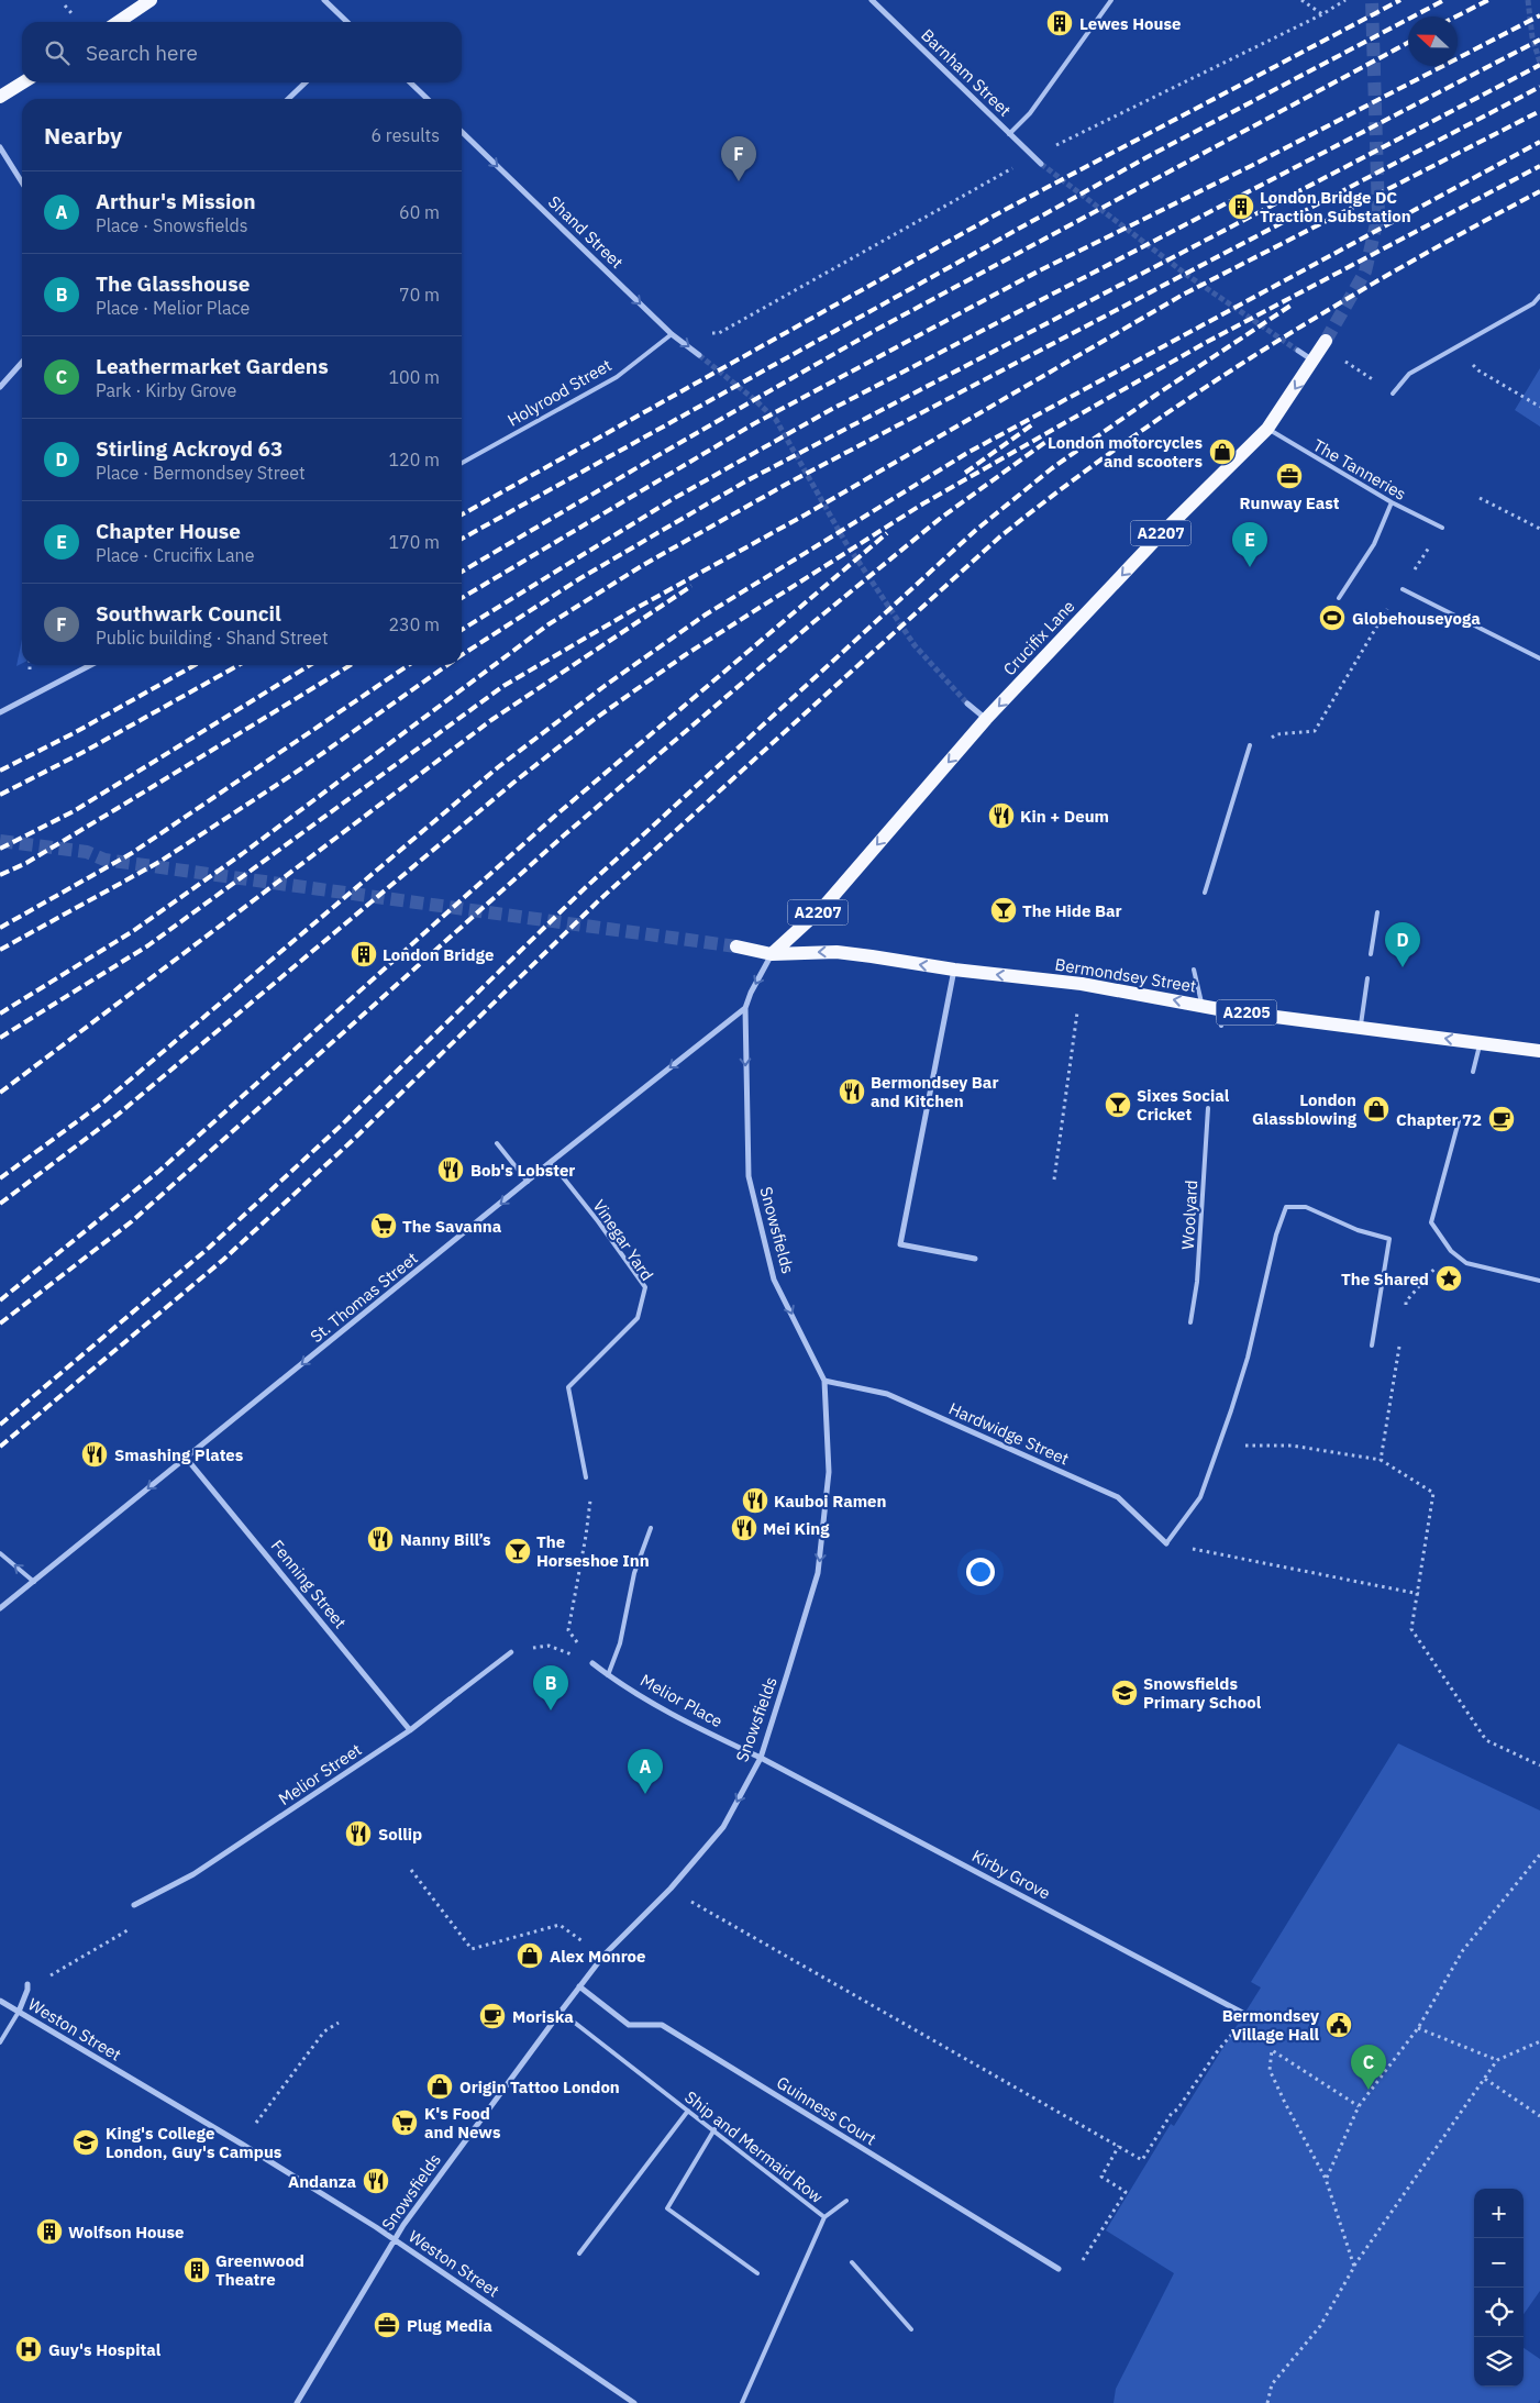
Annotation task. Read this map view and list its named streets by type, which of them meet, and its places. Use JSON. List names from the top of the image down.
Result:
{
  "streets": {
    "main road": [
      "A2207",
      "Crucifix Lane",
      "Bermondsey Street",
      "A2205"
    ],
    "street": [
      "Barnham Street",
      "Shand Street",
      "Snowsfields",
      "St. Thomas Street",
      "Hardwidge Street",
      "Fenning Street",
      "Melior Place",
      "Melior Street",
      "Kirby Grove",
      "Weston Street",
      "Guinness Court"
    ],
    "lane": [
      "Holyrood Street",
      "The Tanneries",
      "Woolyard",
      "Vinegar Yard",
      "Ship and Mermaid Row"
    ]
  },
  "crossings": [
    ["Shand Street", "Holyrood Street"],
    ["The Tanneries", "Crucifix Lane"],
    ["Crucifix Lane", "Bermondsey Street"],
    ["Crucifix Lane", "Snowsfields"],
    ["Bermondsey Street", "Snowsfields"],
    ["Snowsfields", "St. Thomas Street"],
    ["Snowsfields", "Hardwidge Street"],
    ["Snowsfields", "Melior Place"],
    ["Snowsfields", "Kirby Grove"],
    ["Snowsfields", "Weston Street"],
    ["Snowsfields", "Guinness Court"],
    ["Snowsfields", "Ship and Mermaid Row"],
    ["Vinegar Yard", "St. Thomas Street"],
    ["St. Thomas Street", "Fenning Street"],
    ["Fenning Street", "Melior Street"],
    ["Melior Place", "Kirby Grove"]
  ],
  "one_way": [
    "Shand Street",
    "Crucifix Lane",
    "Bermondsey Street",
    "Snowsfields",
    "St. Thomas Street"
  ],
  "places": {
    "building": [
      "Lewes House",
      "London Bridge DC Traction Substation",
      "London Bridge",
      "Wolfson House",
      "Greenwood Theatre"
    ],
    "shop": [
      "London motorcycles and scooters",
      "London Glassblowing",
      "Alex Monroe",
      "Origin Tattoo London"
    ],
    "office": ["Runway East", "Plug Media"],
    "sports": ["Globehouseyoga"],
    "restaurant": [
      "Kin + Deum",
      "Bermondsey Bar and Kitchen",
      "Bob's Lobster",
      "Smashing Plates",
      "Kauboi Ramen",
      "Mei King",
      "Nanny Bill’s",
      "Sollip",
      "Andanza"
    ],
    "bar": ["The Hide Bar", "Sixes Social Cricket", "The Horseshoe Inn"],
    "cafe": ["Chapter 72", "Moriska"],
    "supermarket": ["The Savanna", "K's Food and News"],
    "place": ["The Shared"],
    "school or university": ["Snowsfields Primary School", "King's College London, Guy's Campus"],
    "public building": ["Bermondsey Village Hall"],
    "hospital": ["Guy's Hospital"]
  },
  "north": "left",
  "page": {
    "search": "Search here",
    "heading": ["Nearby", "6 results"],
    "pins": [
      "F",
      "E",
      "D",
      "B",
      "A",
      "C"
    ],
    "list": [
      {
        "mark": "A",
        "name": "Arthur's Mission",
        "note": "Place · Snowsfields",
        "value": "60 m"
      },
      {
        "mark": "B",
        "name": "The Glasshouse",
        "note": "Place · Melior Place",
        "value": "70 m"
      },
      {
        "mark": "C",
        "name": "Leathermarket Gardens",
        "note": "Park · Kirby Grove",
        "value": "100 m"
      },
      {
        "mark": "D",
        "name": "Stirling Ackroyd 63",
        "note": "Place · Bermondsey Street",
        "value": "120 m"
      },
      {
        "mark": "E",
        "name": "Chapter House",
        "note": "Place · Crucifix Lane",
        "value": "170 m"
      },
      {
        "mark": "F",
        "name": "Southwark Council",
        "note": "Public building · Shand Street",
        "value": "230 m"
      }
    ],
    "map_buttons": ["+", "−"]
  }
}
